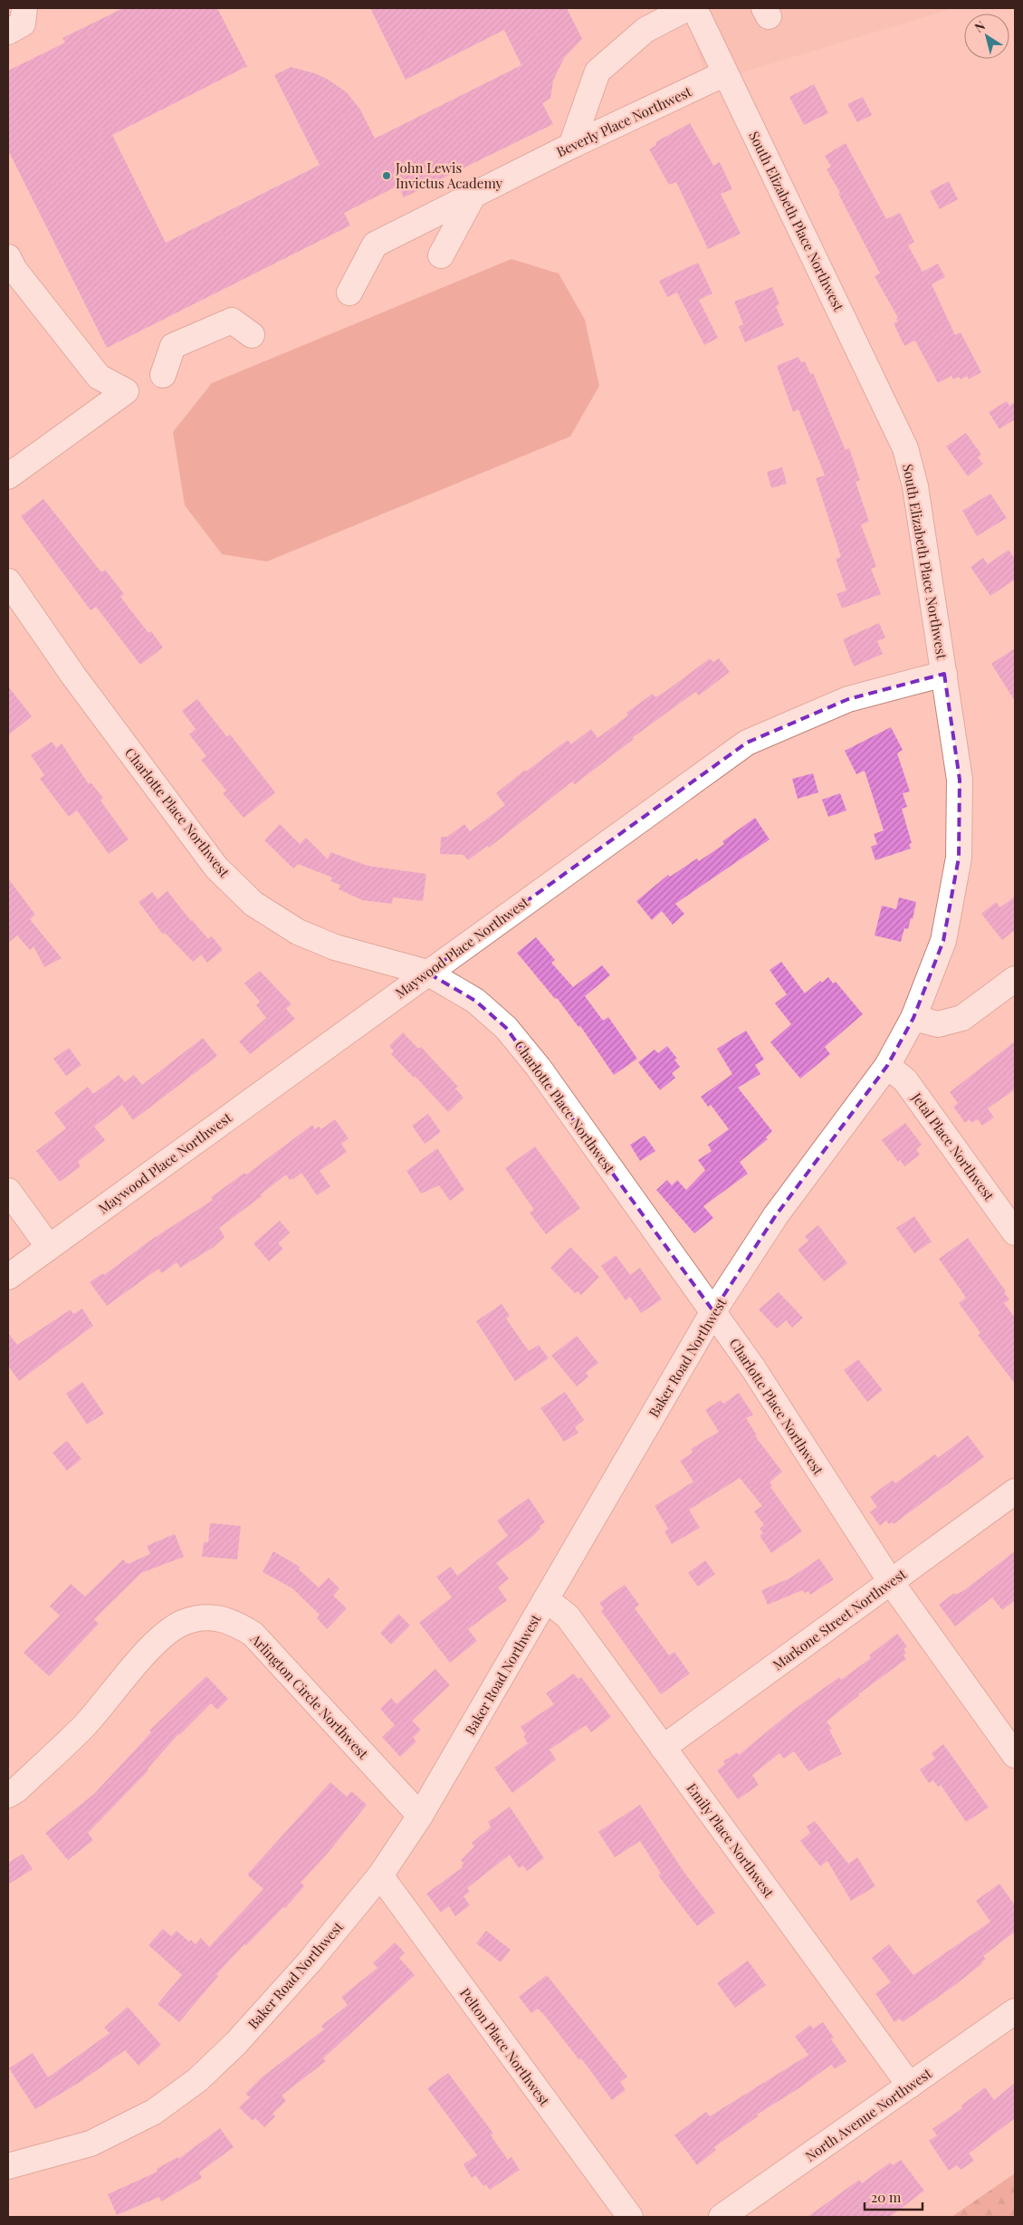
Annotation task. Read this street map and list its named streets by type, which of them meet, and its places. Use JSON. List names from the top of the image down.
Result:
{
  "streets": {
    "street": [
      "Beverly Place Northwest",
      "South Elizabeth Place Northwest",
      "Charlotte Place Northwest",
      "Maywood Place Northwest",
      "Jetal Place Northwest",
      "Baker Road Northwest",
      "Markone Street Northwest",
      "Arlington Circle Northwest",
      "Emily Place Northwest",
      "Pelton Place Northwest",
      "North Avenue Northwest"
    ]
  },
  "crossings": [
    ["Beverly Place Northwest", "South Elizabeth Place Northwest"],
    ["South Elizabeth Place Northwest", "Maywood Place Northwest"],
    ["South Elizabeth Place Northwest", "Jetal Place Northwest"],
    ["South Elizabeth Place Northwest", "Baker Road Northwest"],
    ["Charlotte Place Northwest", "Maywood Place Northwest"],
    ["Charlotte Place Northwest", "Baker Road Northwest"],
    ["Charlotte Place Northwest", "Markone Street Northwest"],
    ["Jetal Place Northwest", "Baker Road Northwest"],
    ["Baker Road Northwest", "Arlington Circle Northwest"],
    ["Baker Road Northwest", "Emily Place Northwest"],
    ["Baker Road Northwest", "Pelton Place Northwest"],
    ["Markone Street Northwest", "Emily Place Northwest"],
    ["Emily Place Northwest", "North Avenue Northwest"]
  ],
  "places": ["John Lewis Invictus Academy"],
  "scale_bar": "20 m",
  "north": "top left"
}
